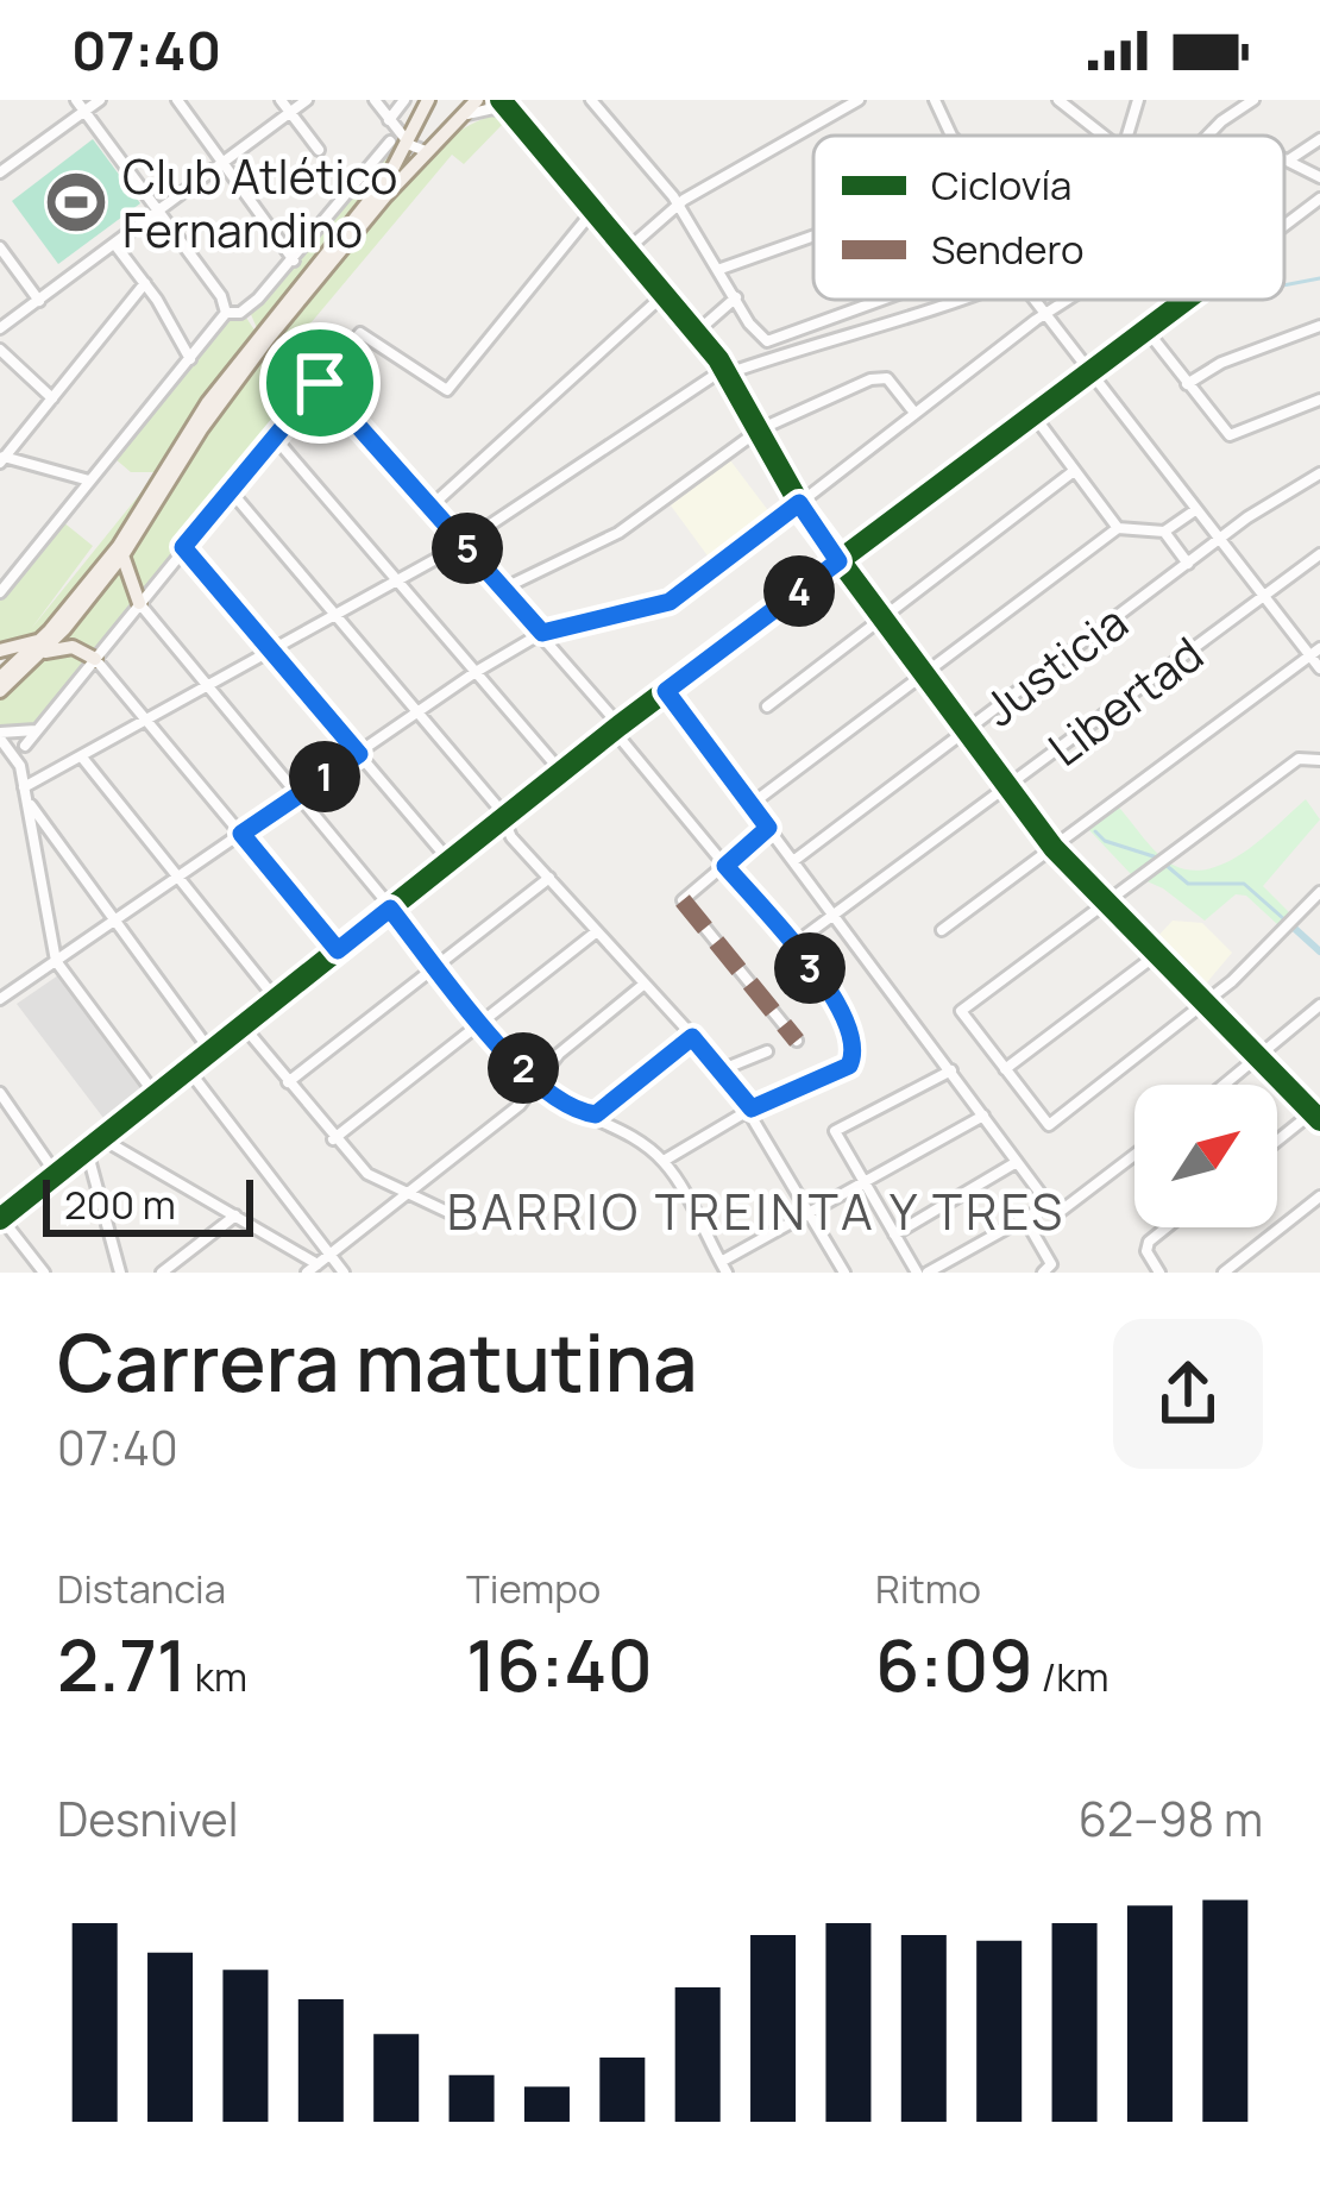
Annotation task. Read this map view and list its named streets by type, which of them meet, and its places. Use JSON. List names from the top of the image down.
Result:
{
  "streets": {
    "street": ["Justicia", "Libertad"]
  },
  "districts": ["BARRIO TREINTA Y TRES"],
  "places": {
    "sports": ["Club Atlético Fernandino"]
  },
  "legend": ["Ciclovía", "Sendero"],
  "scale_bar": "200 m",
  "north": "top right",
  "page": {
    "status": "07:40",
    "pins": [
      "5",
      "4",
      "1",
      "3",
      "2"
    ],
    "scale": "200 m",
    "heading": ["Carrera matutina", "07:40"],
    "stats": [
      ["Distancia", "2.71 km"],
      ["Tiempo", "16:40"],
      ["Ritmo", "6:09 /km"]
    ],
    "chart": ["Desnivel", "62–98 m"]
  }
}
